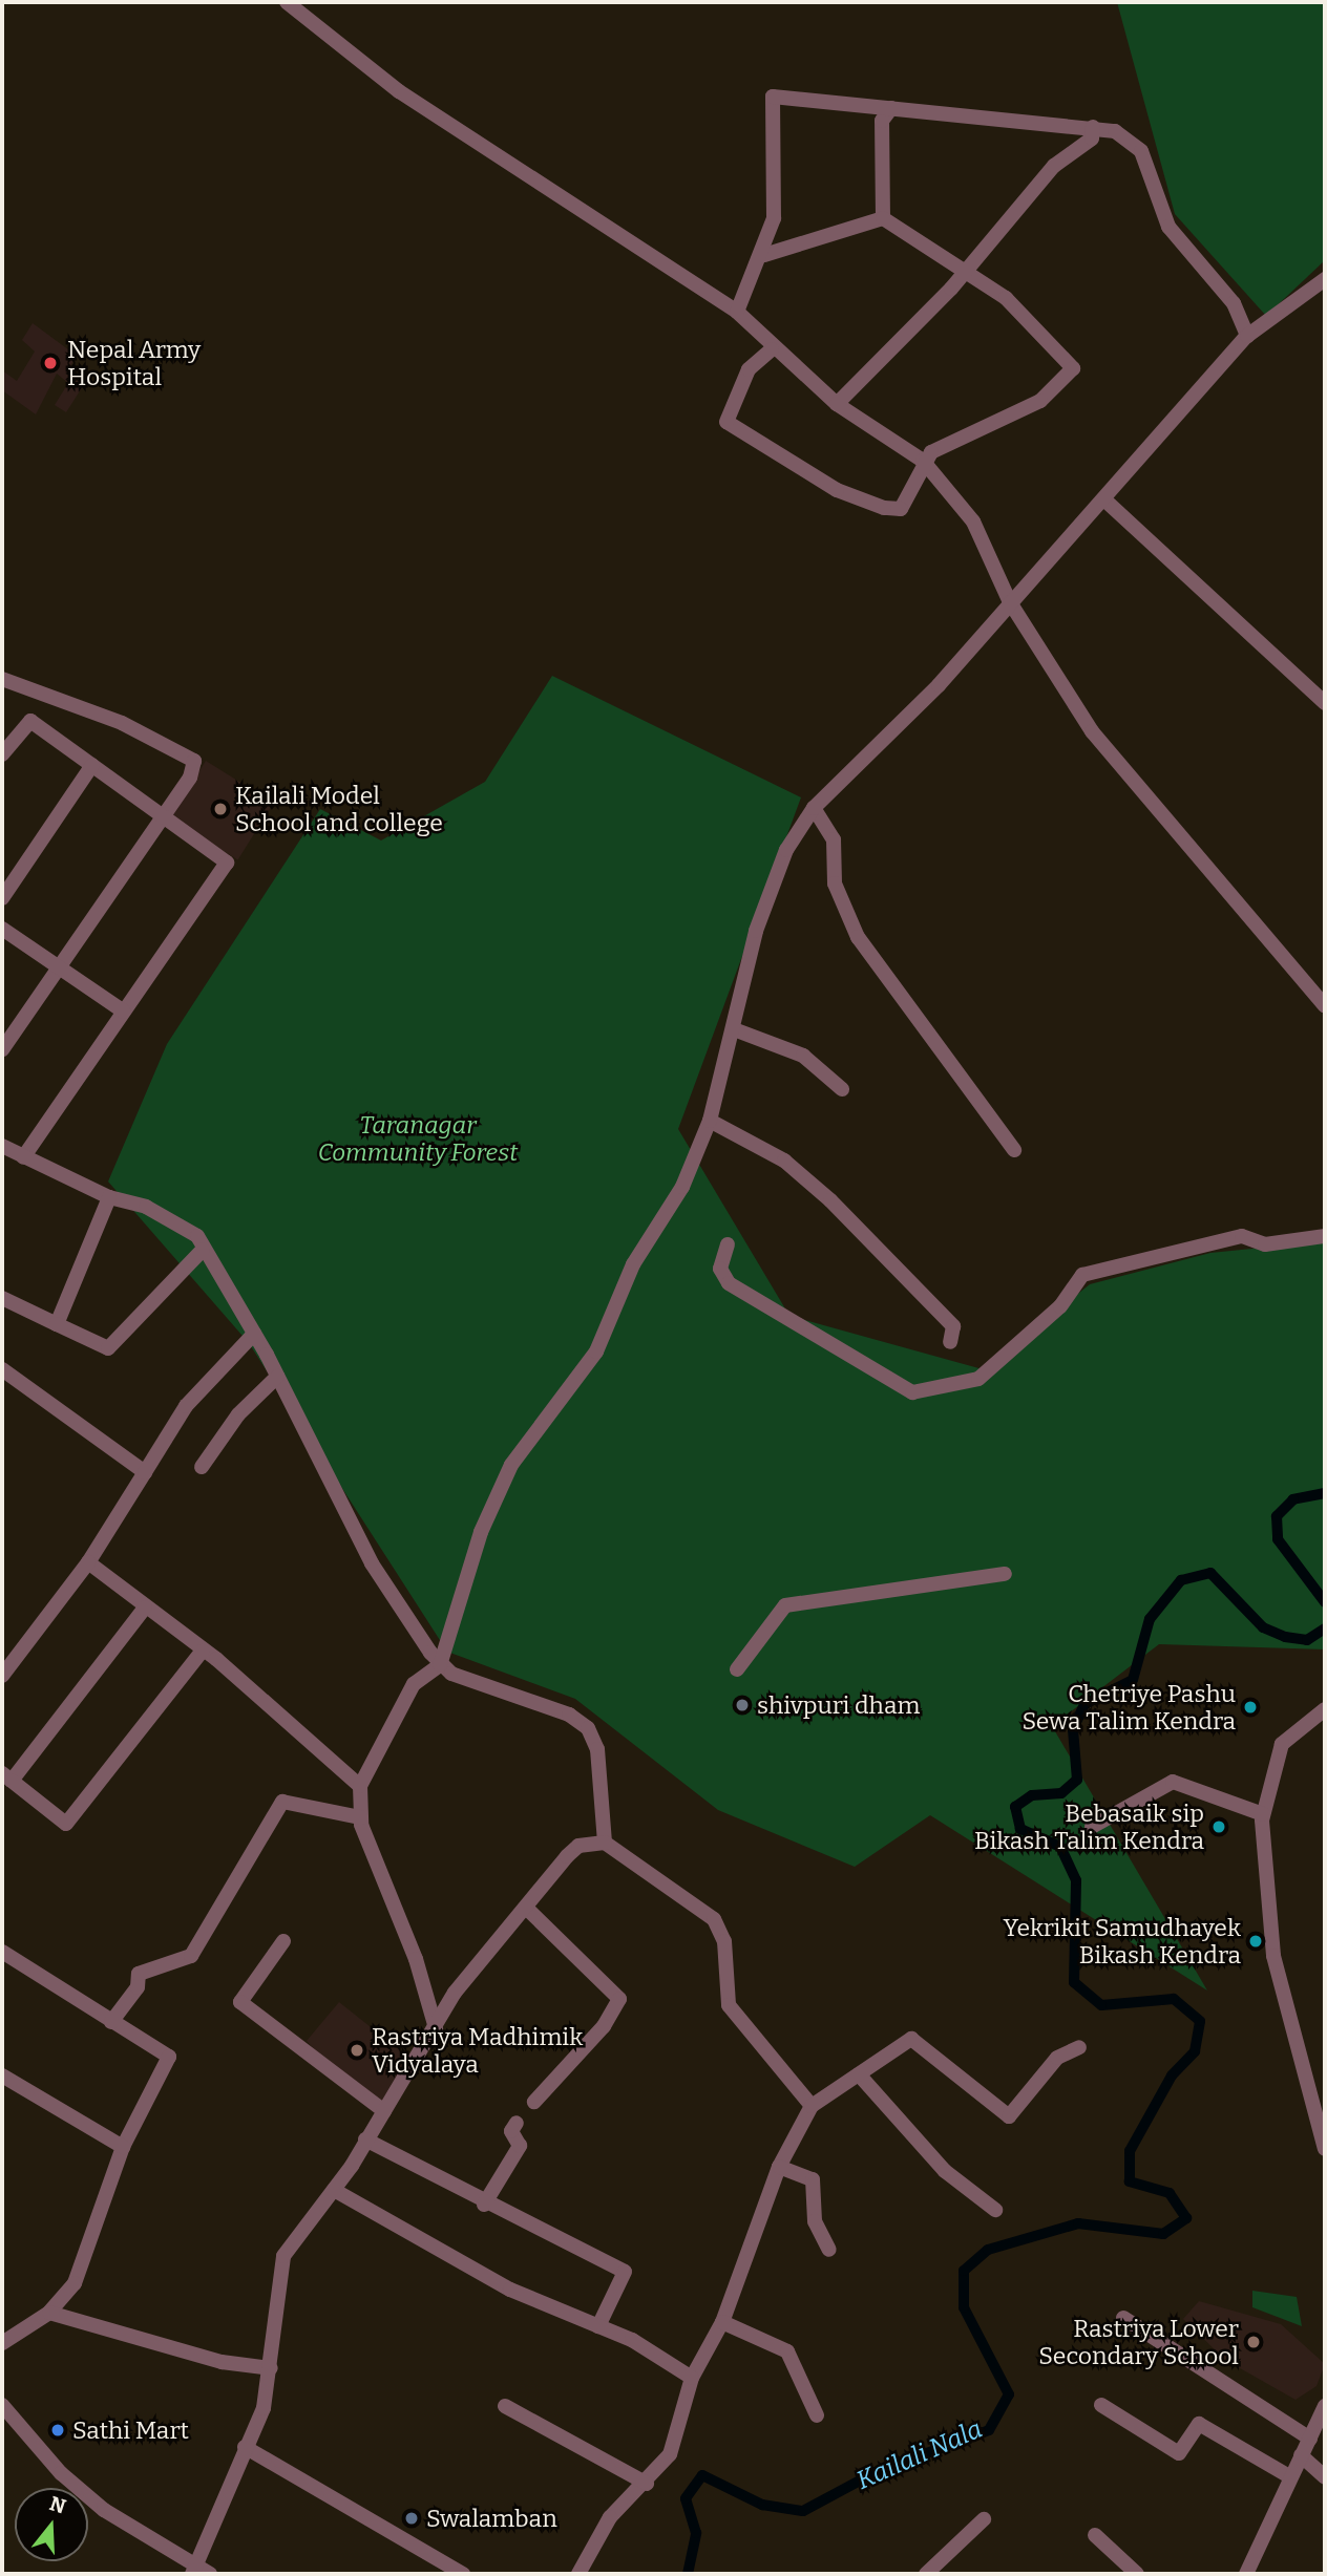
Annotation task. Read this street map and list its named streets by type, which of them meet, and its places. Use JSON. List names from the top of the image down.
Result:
{
  "water": ["Kailali Nala"],
  "parks": ["Taranagar Community Forest"],
  "places": [
    "Nepal Army Hospital",
    "Kailali Model School and college",
    "shivpuri dham",
    "Chetriye Pashu Sewa Talim Kendra",
    "Bebasaik sip Bikash Talim Kendra",
    "Yekrikit Samudhayek Bikash Kendra",
    "Rastriya Madhimik Vidyalaya",
    "Rastriya Lower Secondary School",
    "Sathi Mart",
    "Swalamban"
  ],
  "north": "top"
}
